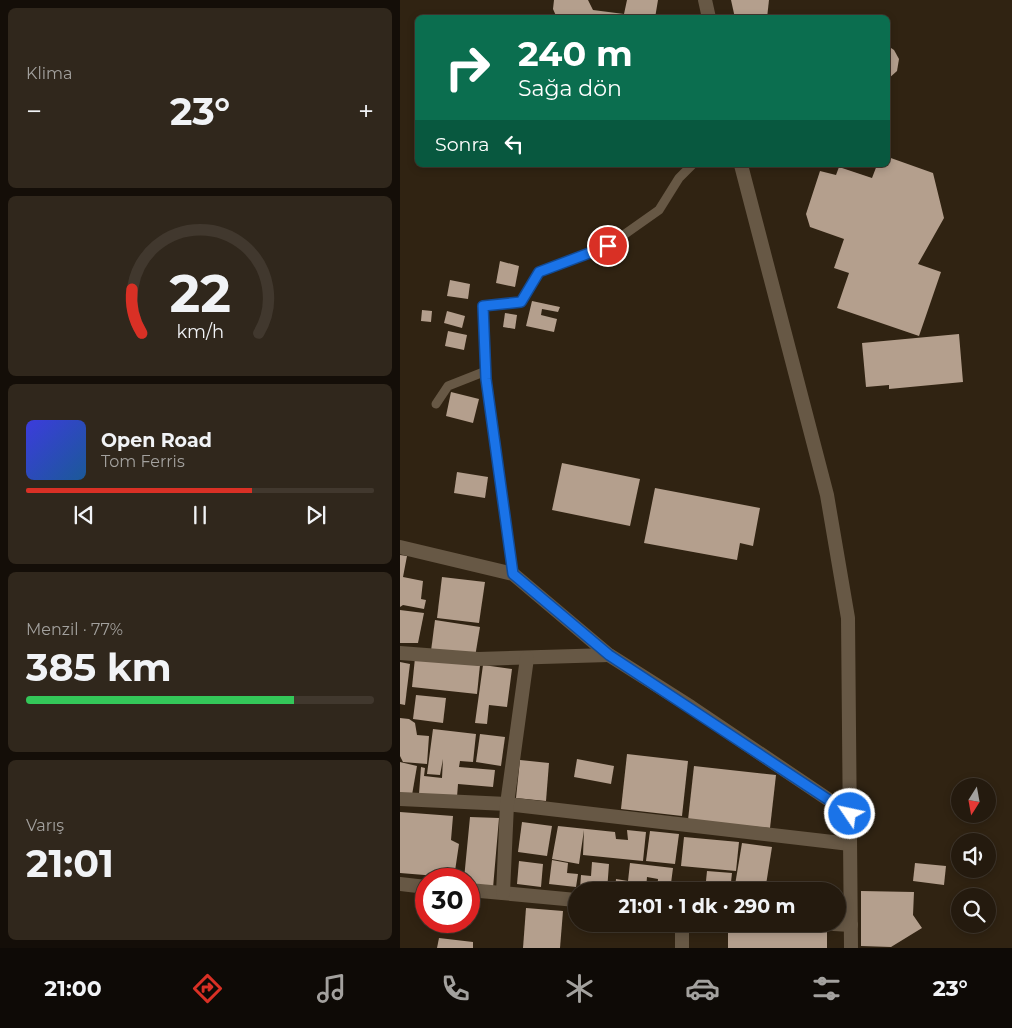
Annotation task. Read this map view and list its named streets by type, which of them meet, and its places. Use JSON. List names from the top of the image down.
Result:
{
  "north": "bottom",
  "page": {
    "tile": [
      "Klima",
      ["Menzil · 77%", "385 km"],
      ["Varış", "21:01"]
    ],
    "turn": ["240 m", "Sağa dön"],
    "heat": ["−", "23°", "+"],
    "then": "Sonra",
    "song": ["Open Road", "Tom Ferris"],
    "limit": "30",
    "trip": "21:01 · 1 dk · 290 m",
    "tabs": ["21:00", "23°"],
    "gauge": ["22", "km/h"]
  }
}
